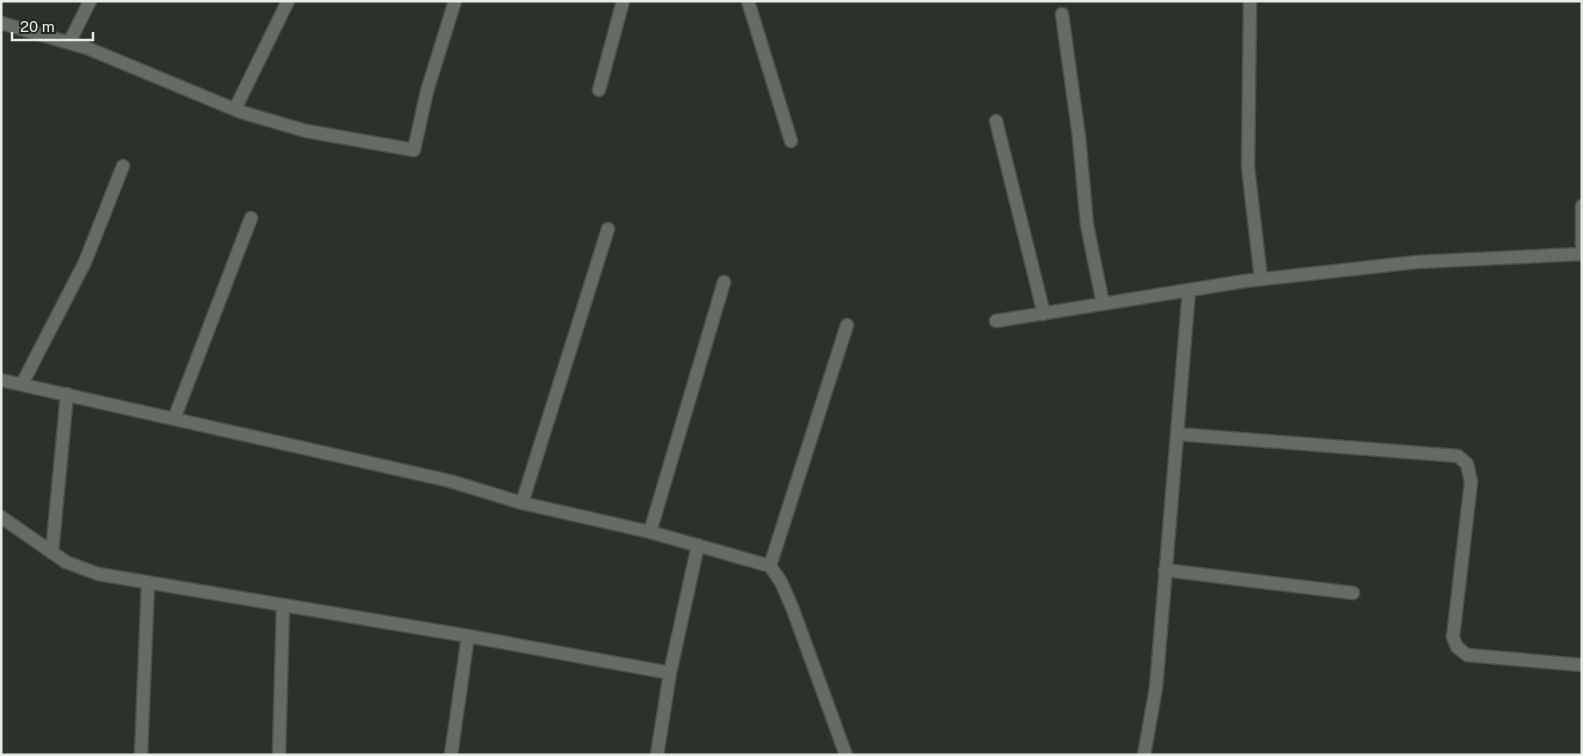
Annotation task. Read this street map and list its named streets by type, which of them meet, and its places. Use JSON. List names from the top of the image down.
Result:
{
  "scale_bar": "20 m"
}
